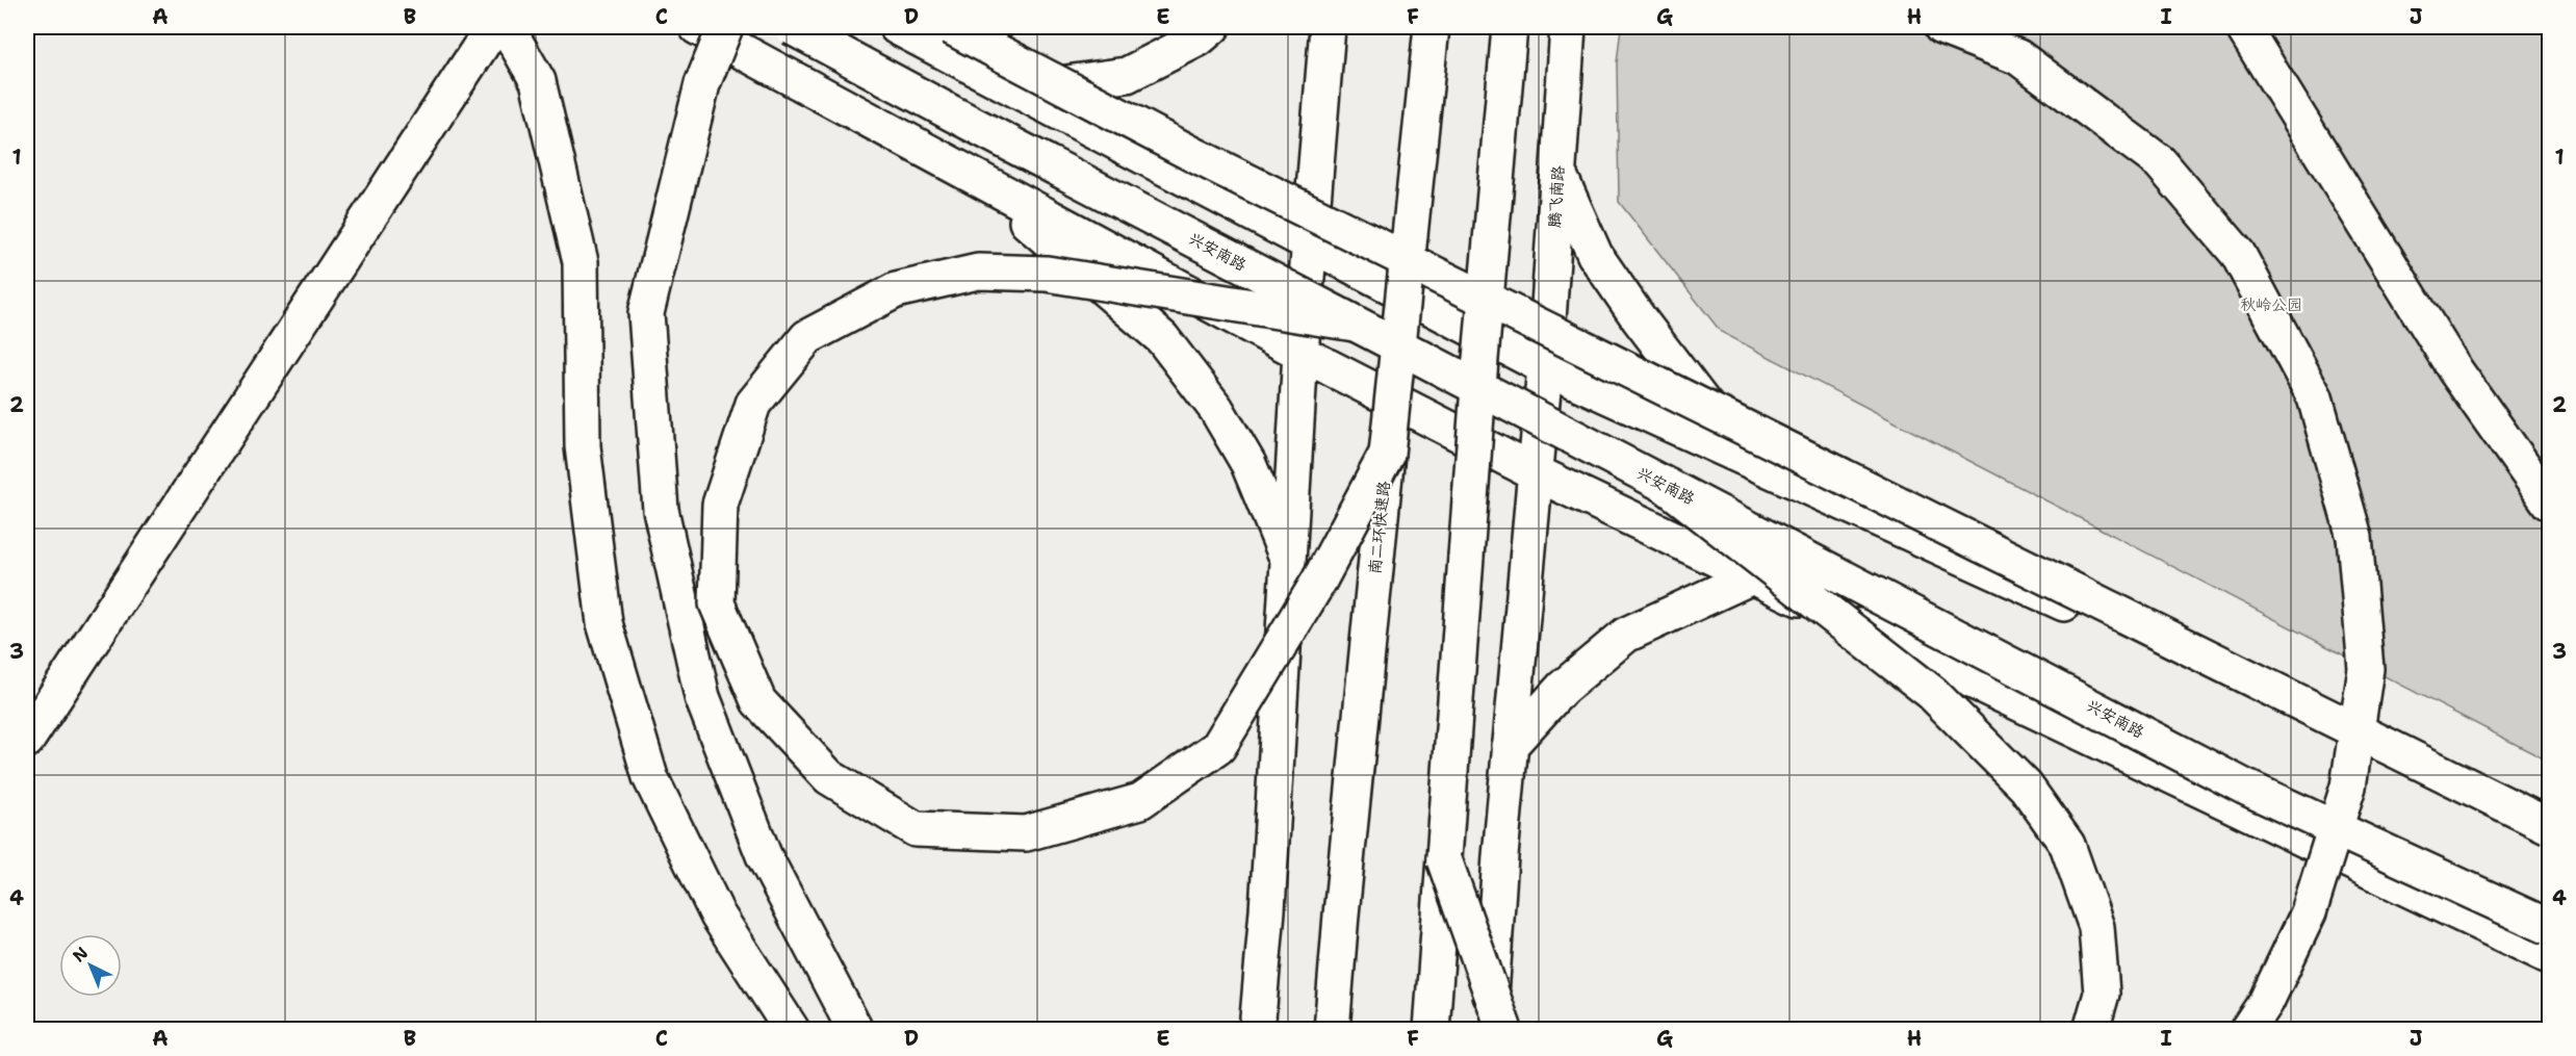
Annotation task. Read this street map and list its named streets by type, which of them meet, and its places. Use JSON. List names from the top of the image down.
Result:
{
  "streets": {
    "main road": ["腾飞南路", "兴安南路", "南二环快速路"]
  },
  "parks": ["秋岭公园"],
  "north": "top left",
  "grid": {
    "columns": [
      "A",
      "B",
      "C",
      "D",
      "E",
      "F",
      "G",
      "H",
      "I",
      "J"
    ],
    "rows": [
      "1",
      "2",
      "3",
      "4"
    ]
  }
}
